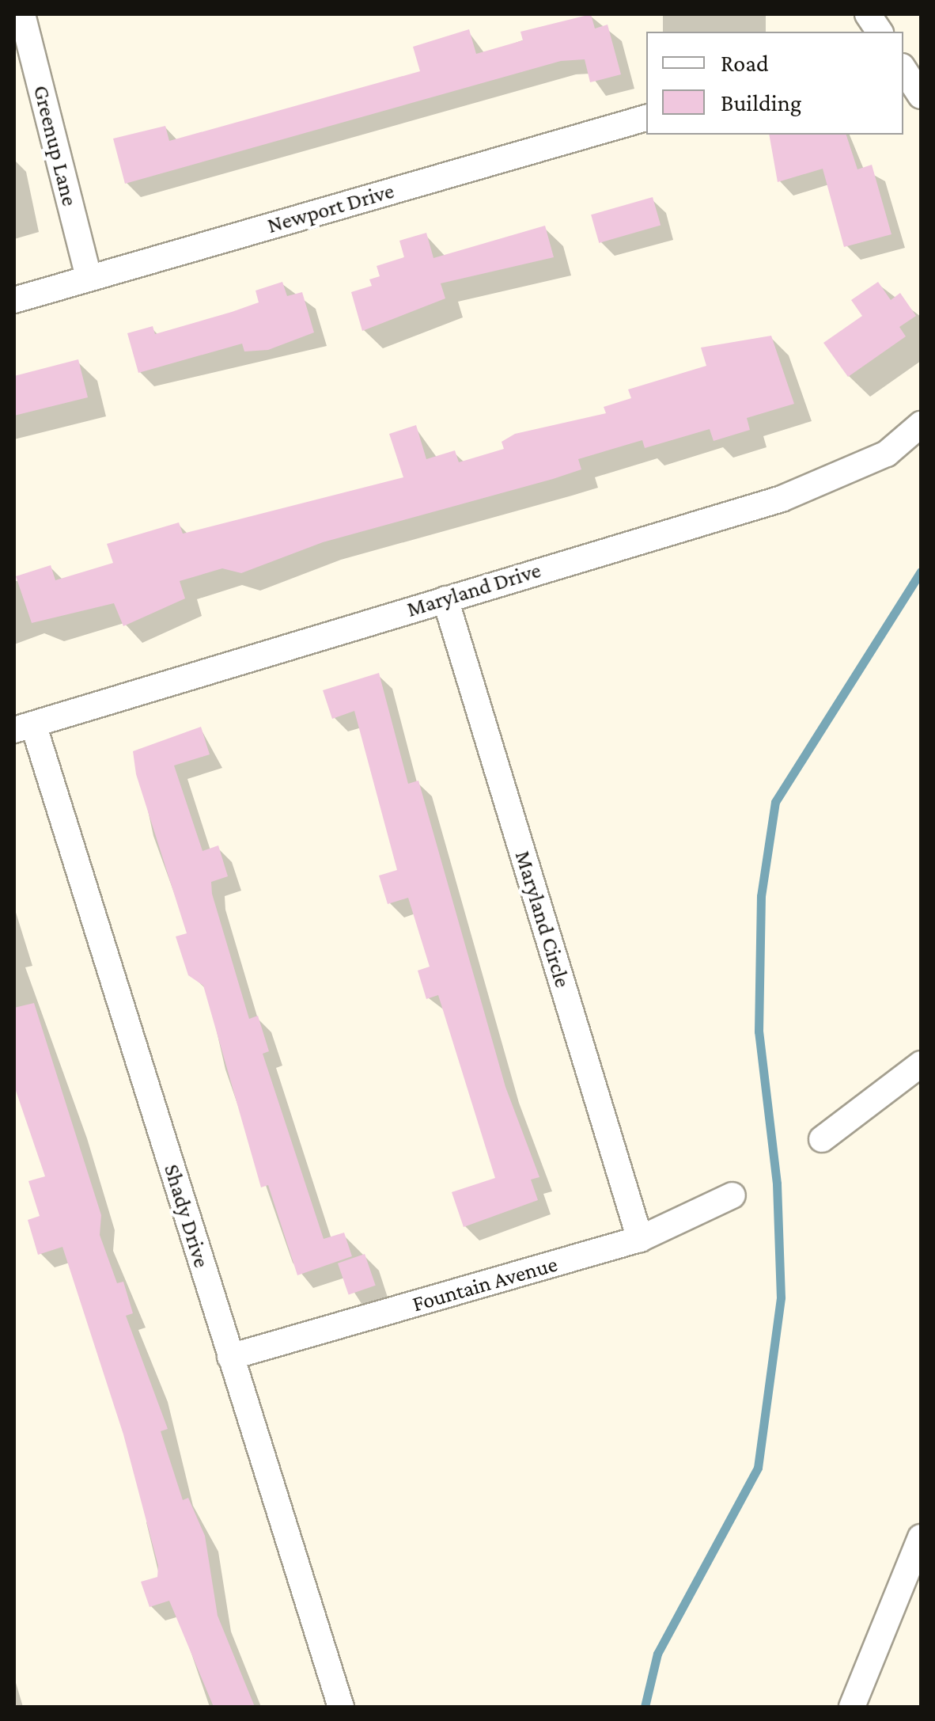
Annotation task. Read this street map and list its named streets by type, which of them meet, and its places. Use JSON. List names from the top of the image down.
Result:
{
  "streets": {
    "street": [
      "Greenup Lane",
      "Newport Drive",
      "Maryland Drive",
      "Maryland Circle",
      "Shady Drive",
      "Fountain Avenue"
    ]
  },
  "crossings": [
    ["Greenup Lane", "Newport Drive"],
    ["Maryland Drive", "Maryland Circle"],
    ["Maryland Drive", "Shady Drive"],
    ["Maryland Circle", "Fountain Avenue"],
    ["Shady Drive", "Fountain Avenue"]
  ],
  "legend": ["Road", "Building"]
}
